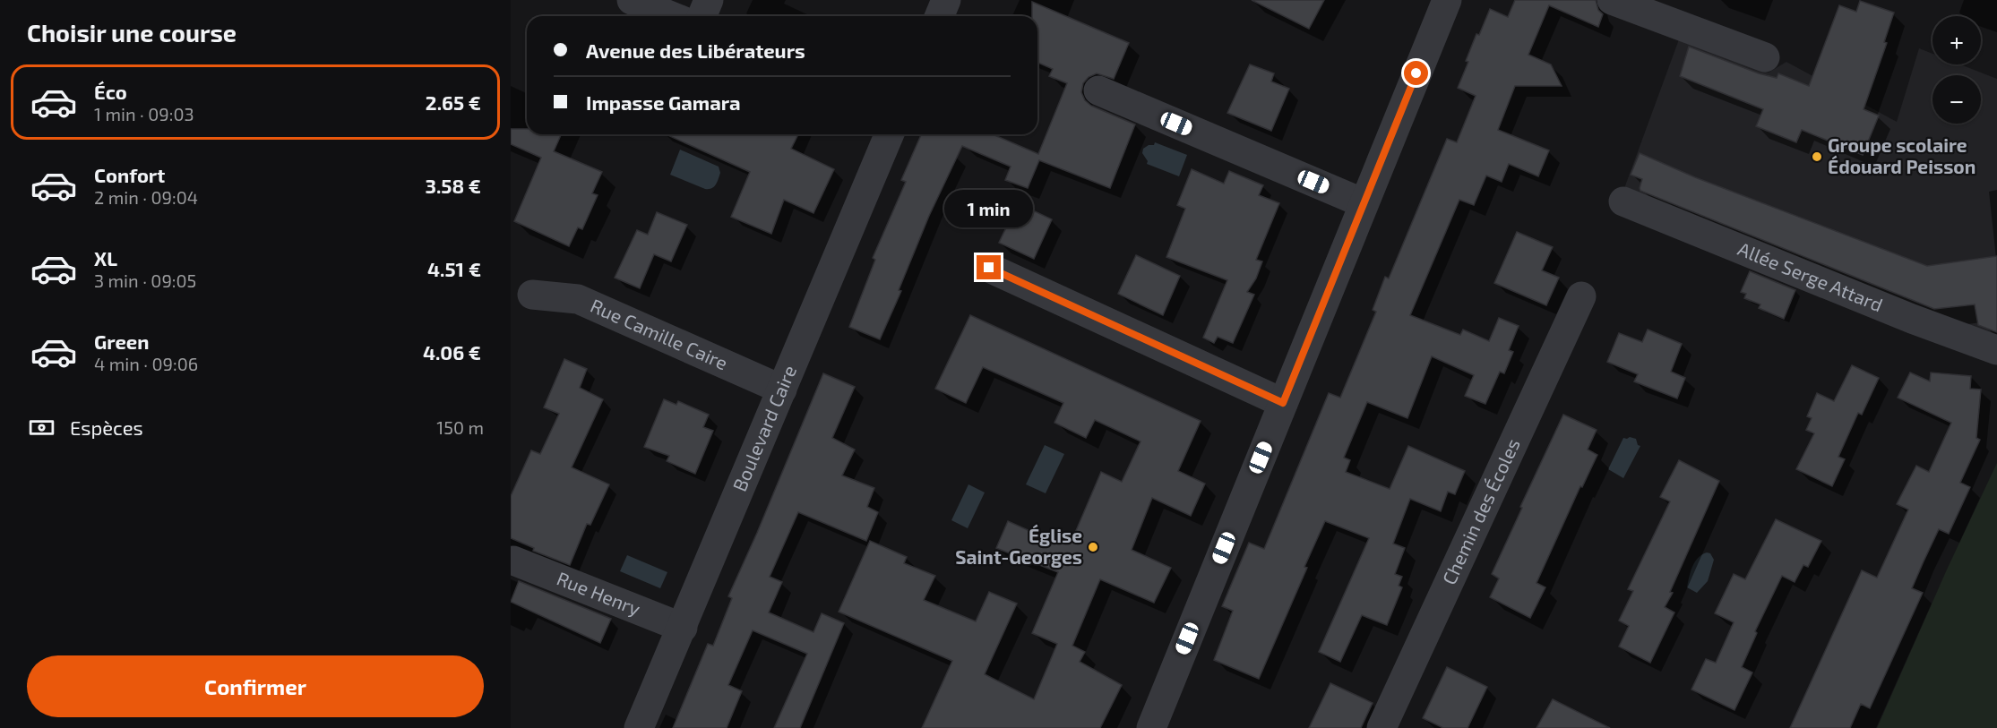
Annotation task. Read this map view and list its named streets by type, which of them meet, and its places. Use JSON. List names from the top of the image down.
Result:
{
  "streets": {
    "street": [
      "Allée Serge Attard",
      "Rue Camille Caire",
      "Boulevard Caire",
      "Chemin des Écoles",
      "Rue Henry"
    ]
  },
  "crossings": [
    ["Rue Camille Caire", "Boulevard Caire"],
    ["Boulevard Caire", "Rue Henry"]
  ],
  "places": ["Groupe scolaire Édouard Peisson", "Église Saint-Georges"],
  "page": {
    "heading": "Choisir une course",
    "map_buttons": ["+", "−"],
    "banner": ["Avenue des Libérateurs", "Impasse Gamara"],
    "list": [
      {
        "name": "Éco",
        "note": "1 min · 09:03",
        "value": "2.65 €"
      },
      {
        "name": "Confort",
        "note": "2 min · 09:04",
        "value": "3.58 €"
      },
      {
        "name": "XL",
        "note": "3 min · 09:05",
        "value": "4.51 €"
      },
      {
        "name": "Green",
        "note": "4 min · 09:06",
        "value": "4.06 €"
      }
    ],
    "bubble": "1 min",
    "pay": ["Espèces", "150 m"],
    "buttons": "Confirmer"
  }
}
